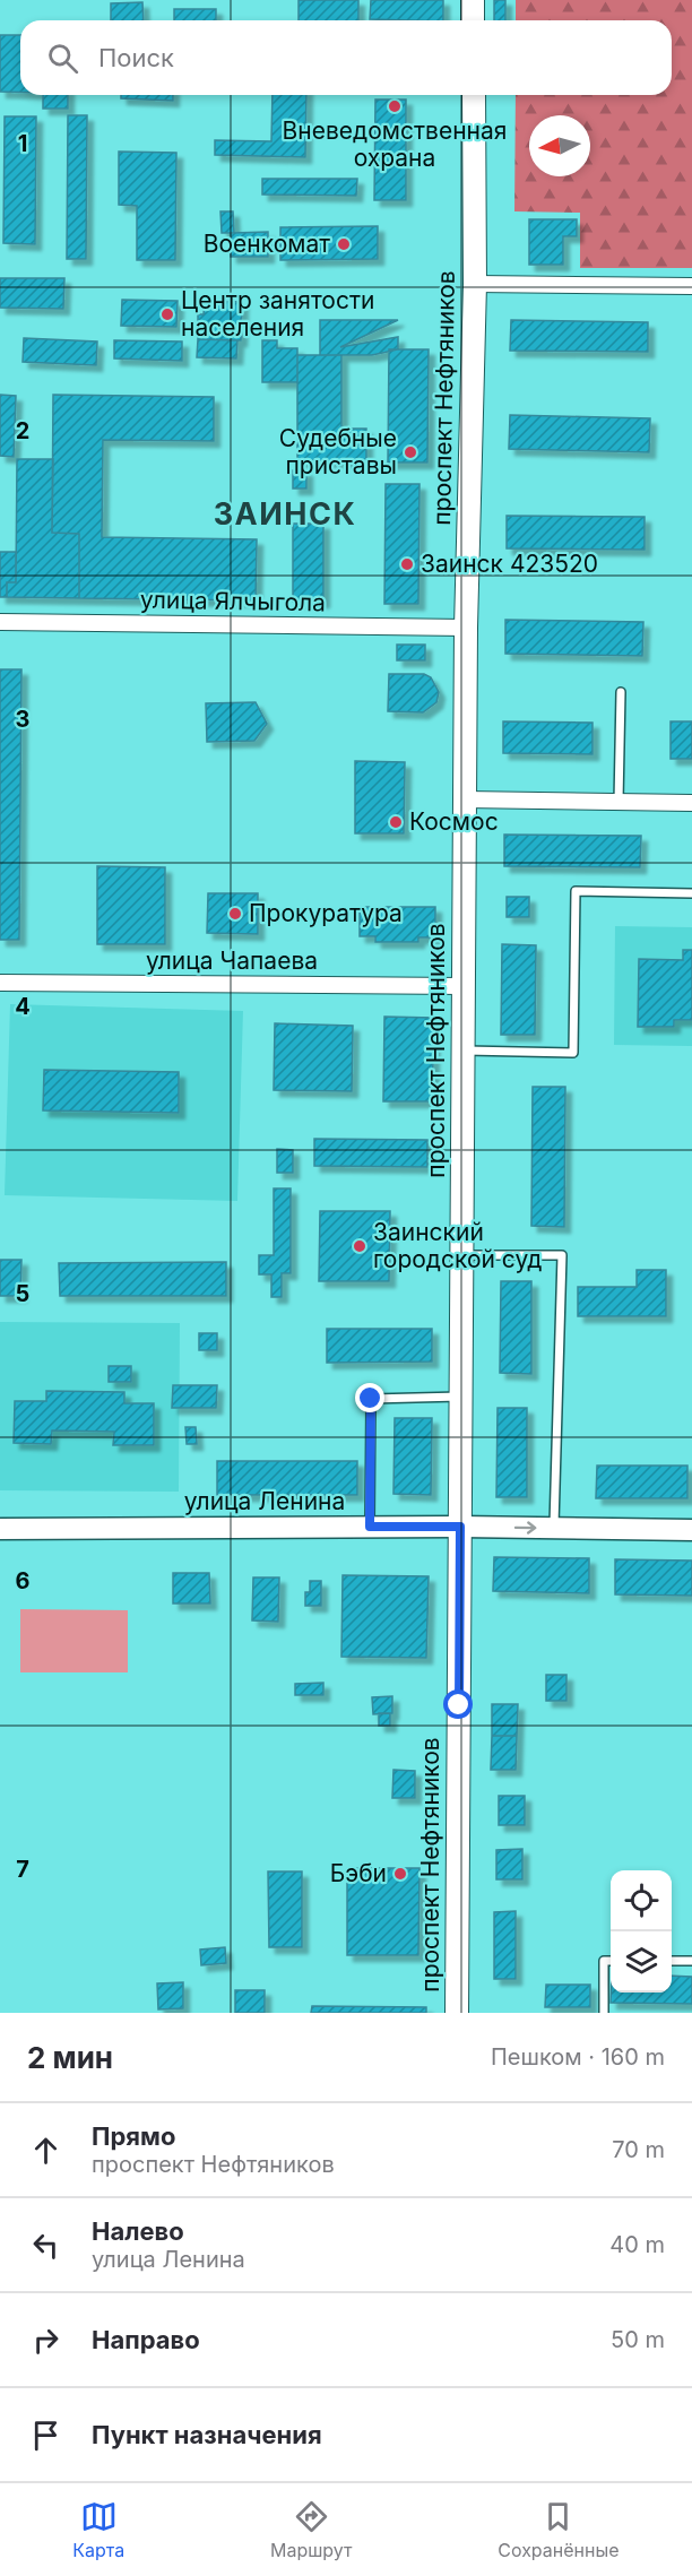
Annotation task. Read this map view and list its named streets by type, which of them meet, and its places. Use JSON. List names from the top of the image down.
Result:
{
  "streets": {
    "main road": ["проспект Нефтяников"],
    "street": ["улица Ялчыгола", "улица Чапаева", "улица Ленина"]
  },
  "crossings": [
    ["проспект Нефтяников", "улица Ялчыгола"],
    ["проспект Нефтяников", "улица Чапаева"],
    ["проспект Нефтяников", "улица Ленина"]
  ],
  "districts": ["ЗАИНСК"],
  "places": [
    "Вневедомственная охрана",
    "Военкомат",
    "Центр занятости населения",
    "Судебные приставы",
    "Заинск 423520",
    "Космос",
    "Прокуратура",
    "Заинский городской суд",
    "Бэби"
  ],
  "north": "left",
  "page": {
    "search": "Поиск",
    "heading": ["2 мин", "Пешком · 160 m"],
    "list": [
      ["Прямо", "проспект Нефтяников", "70 m"],
      ["Налево", "улица Ленина", "40 m"],
      ["Направо", "50 m"],
      "Пункт назначения"
    ],
    "nav": ["Карта", "Маршрут", "Сохранённые"]
  },
  "grid": {
    "rows": [
      "1",
      "2",
      "3",
      "4",
      "5",
      "6",
      "7"
    ]
  }
}
